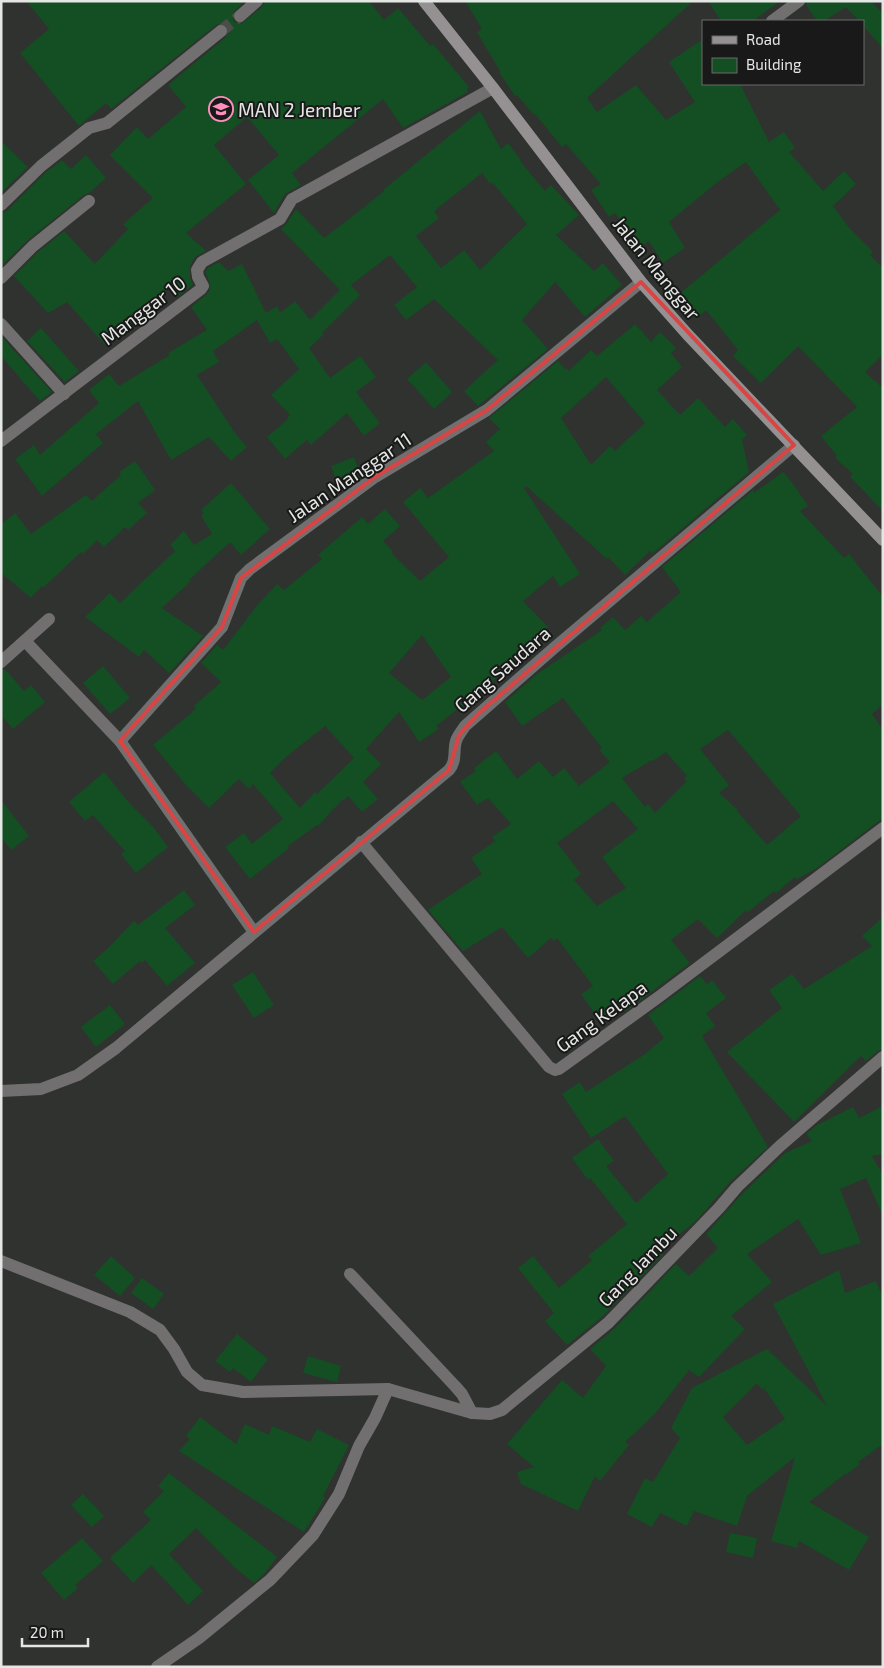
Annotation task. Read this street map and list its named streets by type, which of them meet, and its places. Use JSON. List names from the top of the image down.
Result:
{
  "streets": {
    "main road": ["Jalan Manggar"],
    "street": [
      "Manggar 10",
      "Jalan Manggar 11",
      "Gang Saudara",
      "Gang Kelapa",
      "Gang Jambu"
    ]
  },
  "crossings": [
    ["Jalan Manggar", "Manggar 10"],
    ["Jalan Manggar", "Jalan Manggar 11"],
    ["Jalan Manggar", "Gang Saudara"],
    ["Gang Saudara", "Gang Kelapa"]
  ],
  "places": {
    "school or university": ["MAN 2 Jember"]
  },
  "legend": ["Road", "Building"],
  "scale_bar": "20 m"
}
